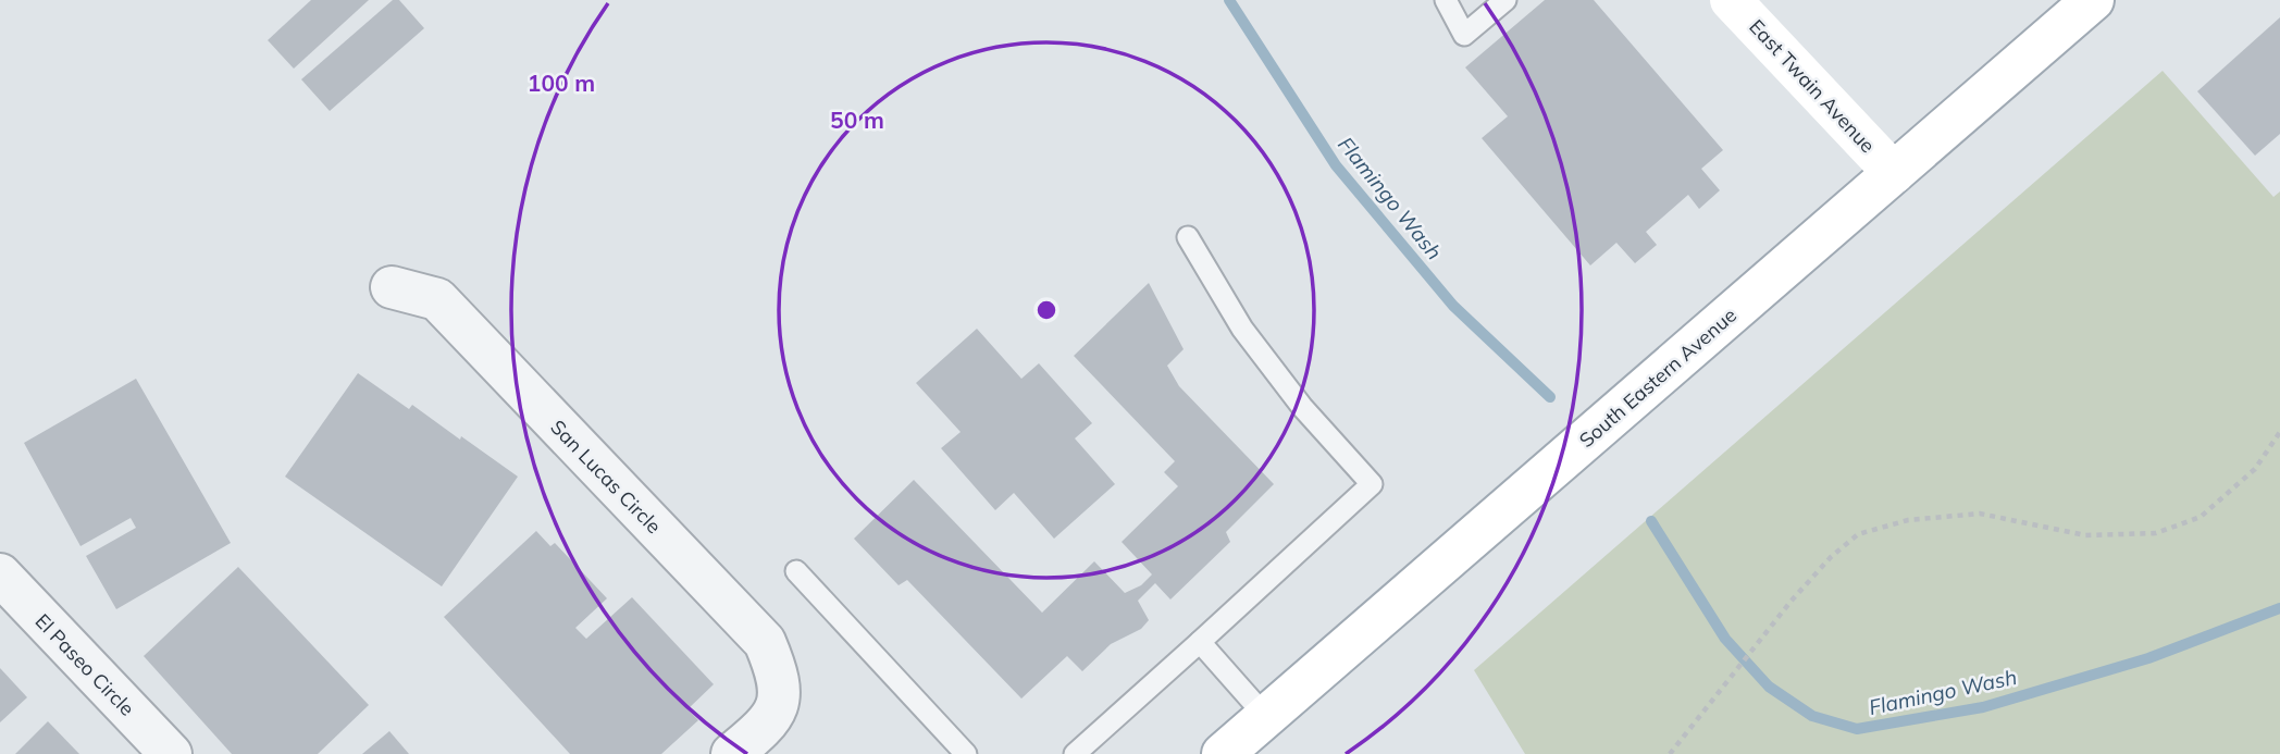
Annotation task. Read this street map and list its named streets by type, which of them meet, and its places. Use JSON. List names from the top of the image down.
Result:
{
  "streets": {
    "main road": ["East Twain Avenue", "South Eastern Avenue"],
    "street": ["San Lucas Circle", "El Paseo Circle"]
  },
  "crossings": [
    ["East Twain Avenue", "South Eastern Avenue"]
  ],
  "water": ["Flamingo Wash"],
  "rings": ["100 m", "50 m"]
}
